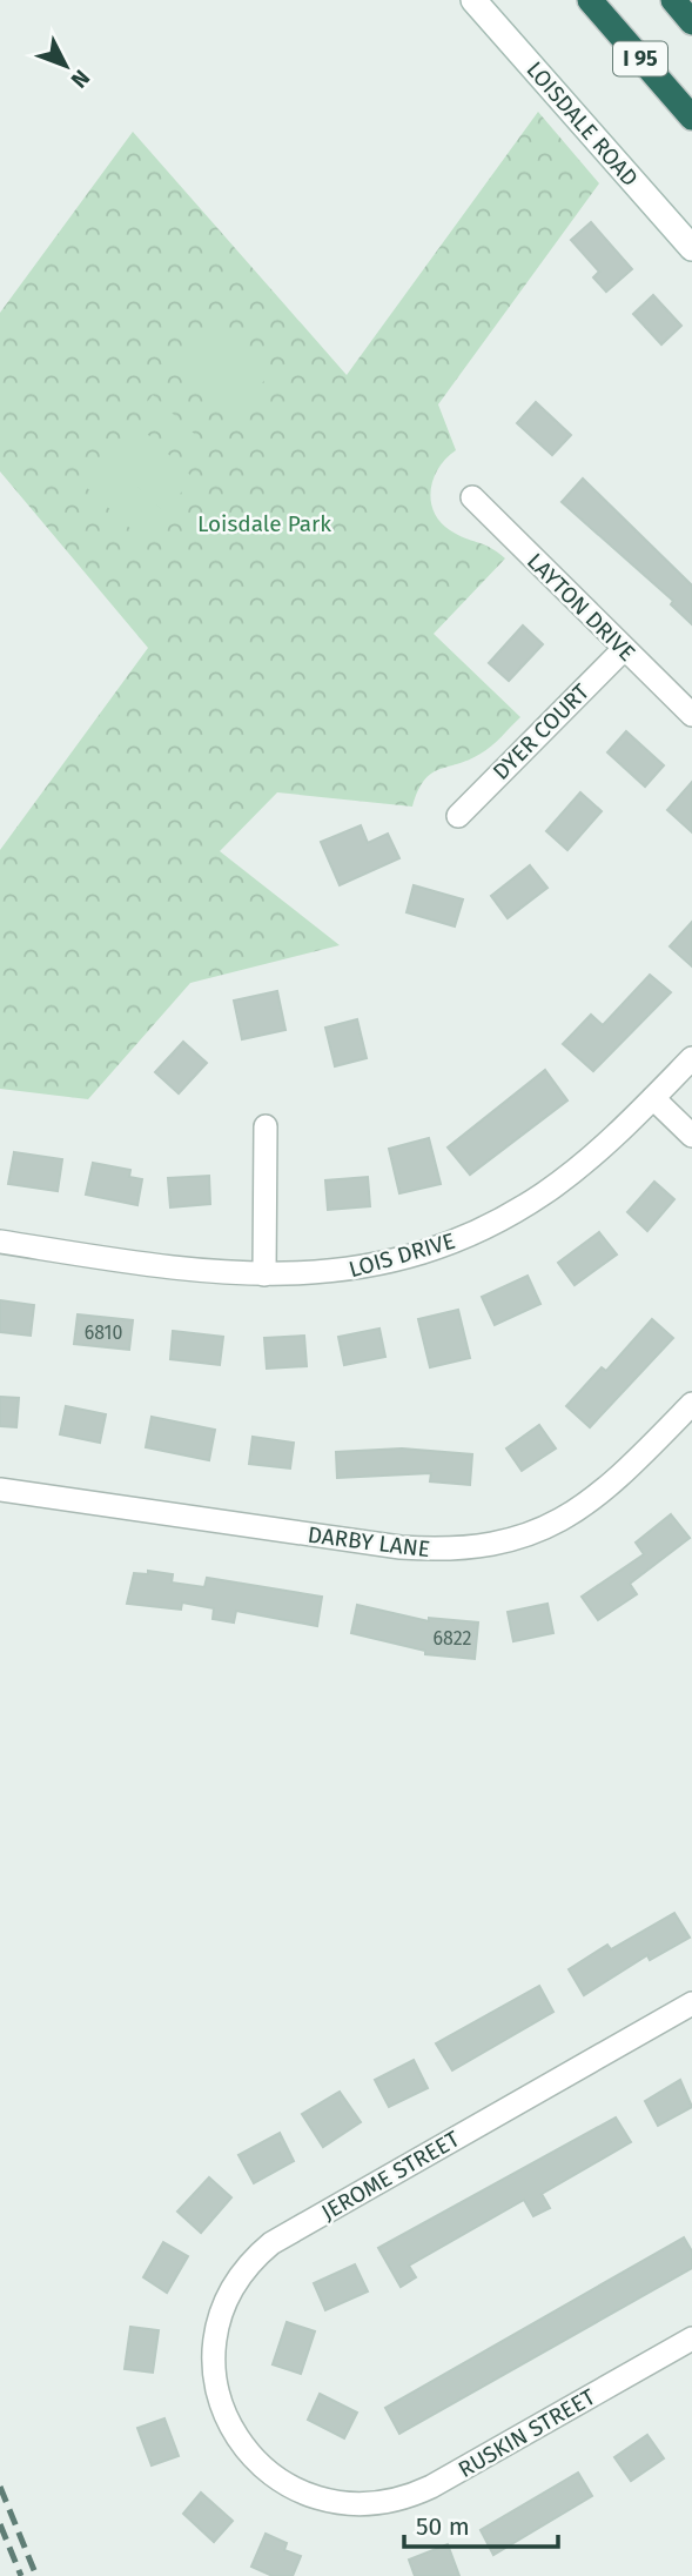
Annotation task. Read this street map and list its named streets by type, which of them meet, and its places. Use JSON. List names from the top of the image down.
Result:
{
  "streets": {
    "highway": ["I 95"],
    "main road": ["LOISDALE ROAD"],
    "street": [
      "LAYTON DRIVE",
      "DYER COURT",
      "LOIS DRIVE",
      "DARBY LANE",
      "JEROME STREET",
      "RUSKIN STREET"
    ]
  },
  "crossings": [
    ["LAYTON DRIVE", "DYER COURT"],
    ["JEROME STREET", "RUSKIN STREET"]
  ],
  "parks": ["Loisdale Park"],
  "house_numbers": ["6810", "6822"],
  "scale_bar": "50 m",
  "north": "bottom right"
}
